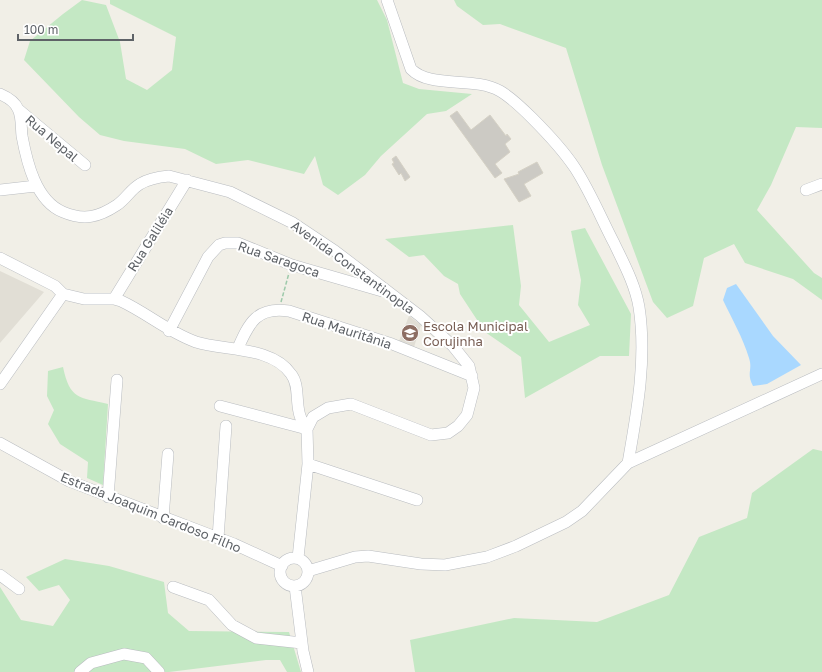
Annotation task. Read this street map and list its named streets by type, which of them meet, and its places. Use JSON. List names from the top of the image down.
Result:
{
  "streets": {
    "street": [
      "Rua Nepal",
      "Rua Galiléia",
      "Rua Saragoca",
      "Avenida Constantinopla",
      "Rua Mauritânia",
      "Estrada Joaquim Cardoso Filho"
    ]
  },
  "crossings": [
    ["Rua Nepal", "Avenida Constantinopla"],
    ["Rua Galiléia", "Avenida Constantinopla"],
    ["Rua Saragoca", "Avenida Constantinopla"],
    ["Avenida Constantinopla", "Rua Mauritânia"]
  ],
  "places": {
    "school or university": ["Escola Municipal Corujinha"]
  },
  "scale_bar": "100 m"
}
